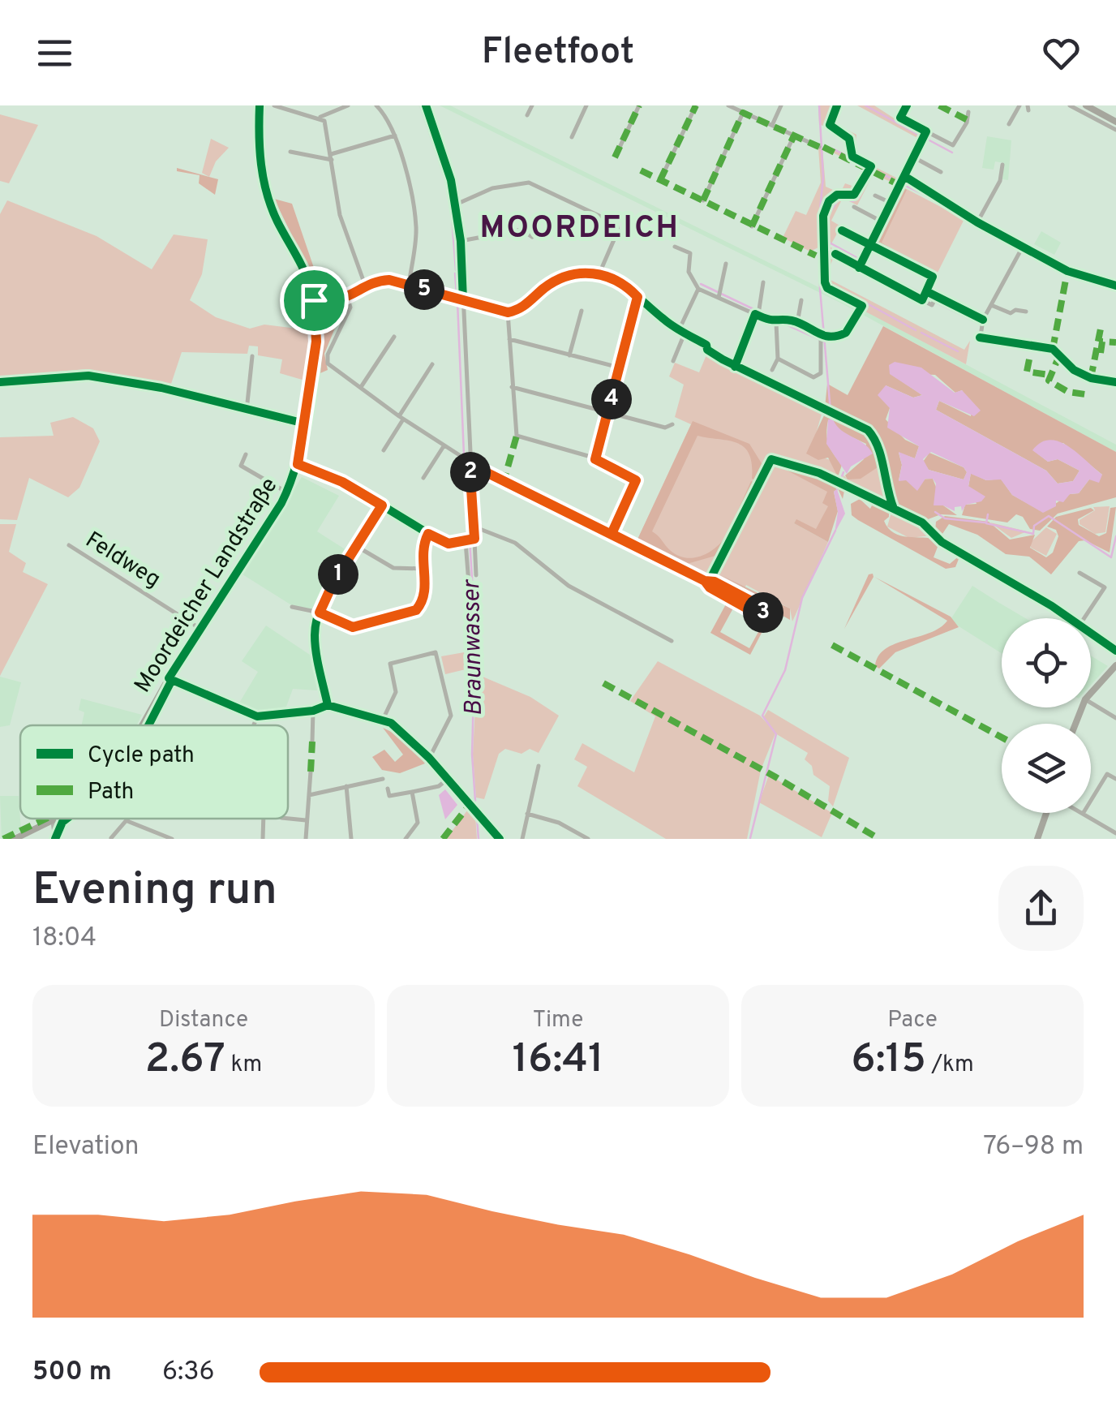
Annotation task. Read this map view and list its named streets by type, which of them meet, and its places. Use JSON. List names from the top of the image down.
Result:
{
  "streets": {
    "main road": ["Moordeicher Landstraße"],
    "street": ["Feldweg"]
  },
  "crossings": [
    ["Feldweg", "Moordeicher Landstraße"]
  ],
  "districts": ["MOORDEICH"],
  "water": ["Braunwasser"],
  "legend": ["Cycle path", "Path"],
  "page": {
    "header": "Fleetfoot",
    "pins": [
      "5",
      "4",
      "2",
      "1",
      "3"
    ],
    "heading": ["Evening run", "18:04"],
    "stats": [
      ["Distance", "2.67 km"],
      ["Time", "16:41"],
      ["Pace", "6:15 /km"]
    ],
    "chart": ["Elevation", "76–98 m"],
    "list": [
      {
        "name": "500 m",
        "note": "6:36"
      }
    ]
  }
}
